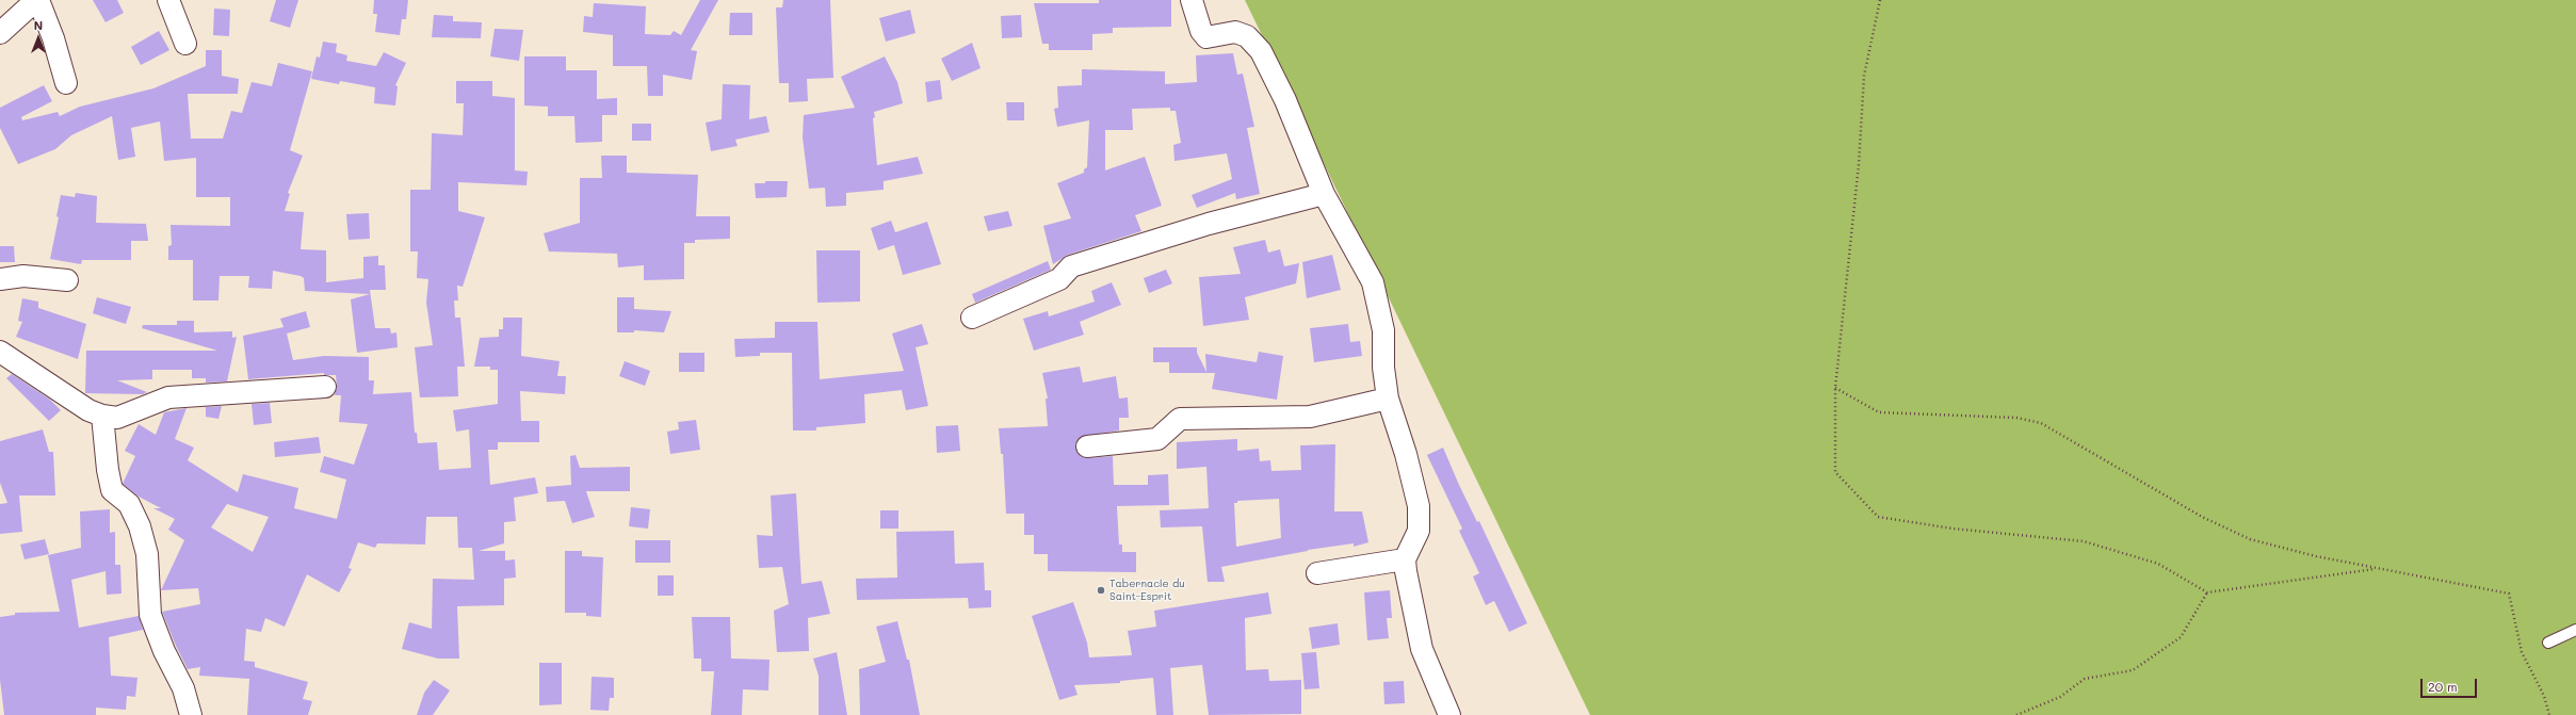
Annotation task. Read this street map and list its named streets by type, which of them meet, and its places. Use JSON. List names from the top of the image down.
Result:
{
  "places": ["Tabernacle du Saint-Esprit"],
  "scale_bar": "20 m",
  "north": "top"
}
